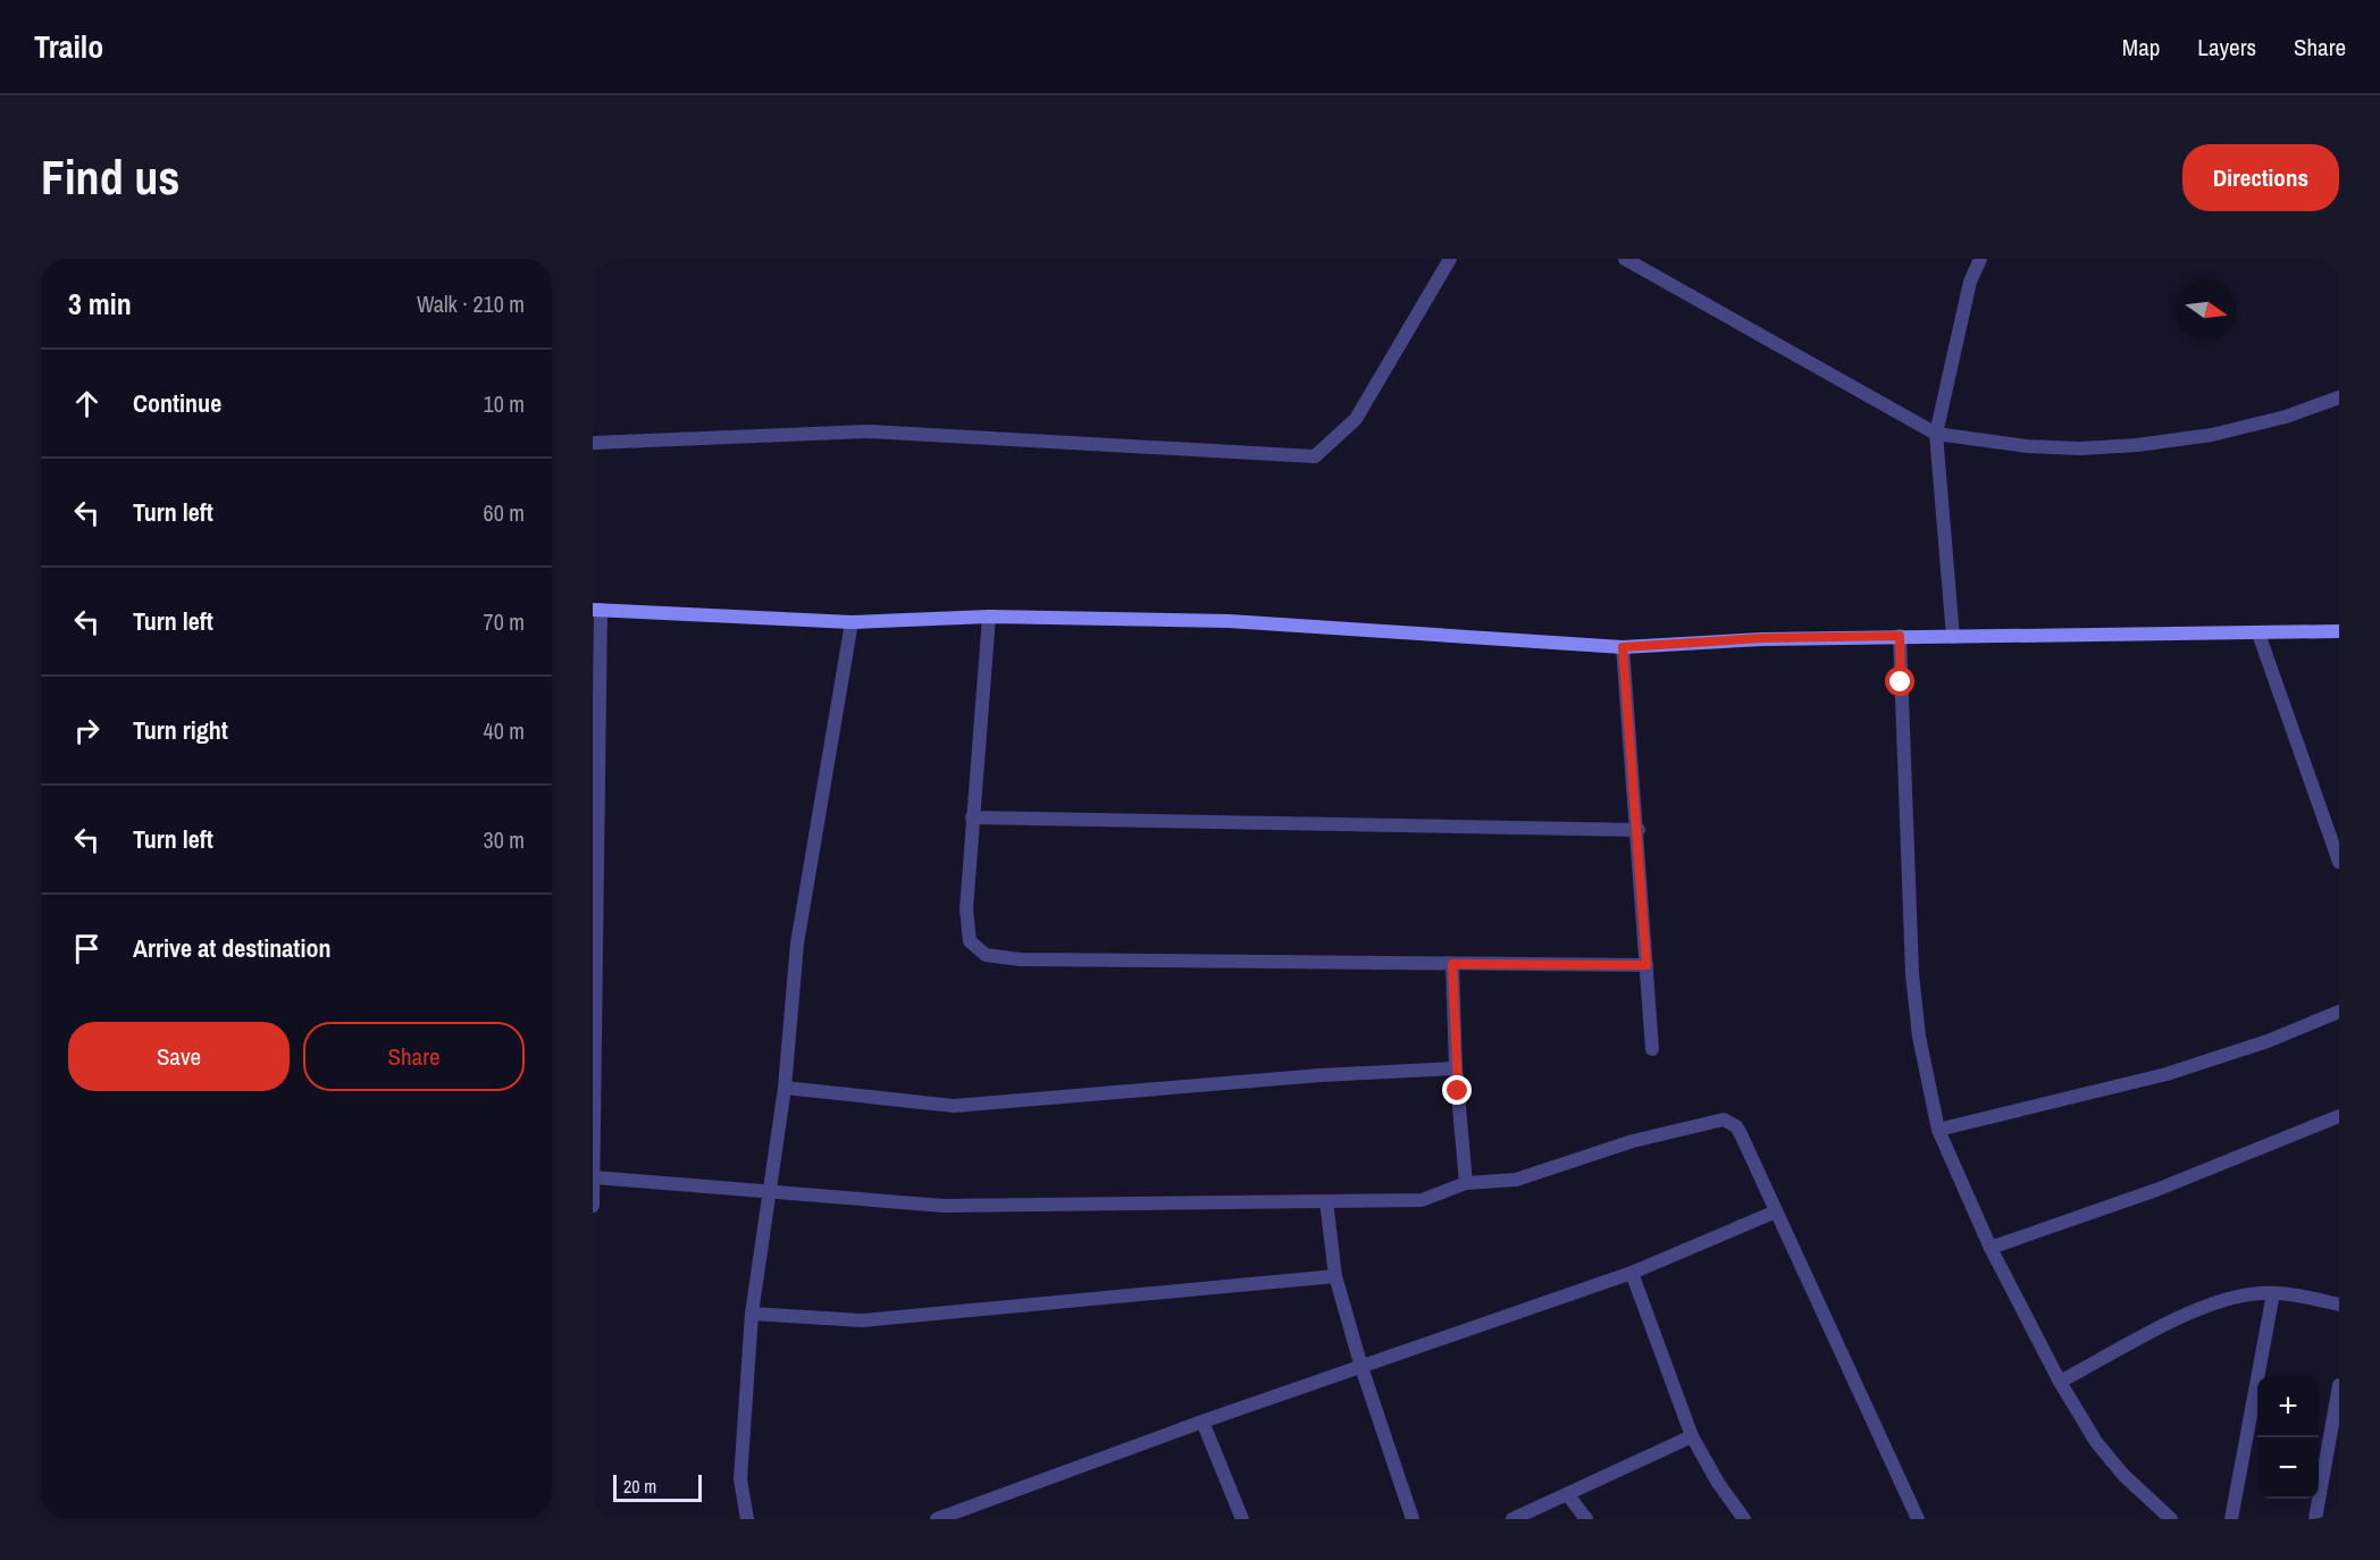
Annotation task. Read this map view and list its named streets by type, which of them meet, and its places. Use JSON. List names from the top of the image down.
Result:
{
  "scale_bar": "20 m",
  "north": "right",
  "page": {
    "header": "Trailo",
    "nav": ["Map", "Layers", "Share"],
    "buttons": [
      "Directions",
      ["Save", "Share"]
    ],
    "title": "Find us",
    "heading": ["3 min", "Walk · 210 m"],
    "list": [
      ["Continue", "10 m"],
      ["Turn left", "60 m"],
      ["Turn left", "70 m"],
      ["Turn right", "40 m"],
      ["Turn left", "30 m"],
      "Arrive at destination"
    ],
    "map_buttons": ["+", "−"],
    "scale": "20 m"
  }
}
